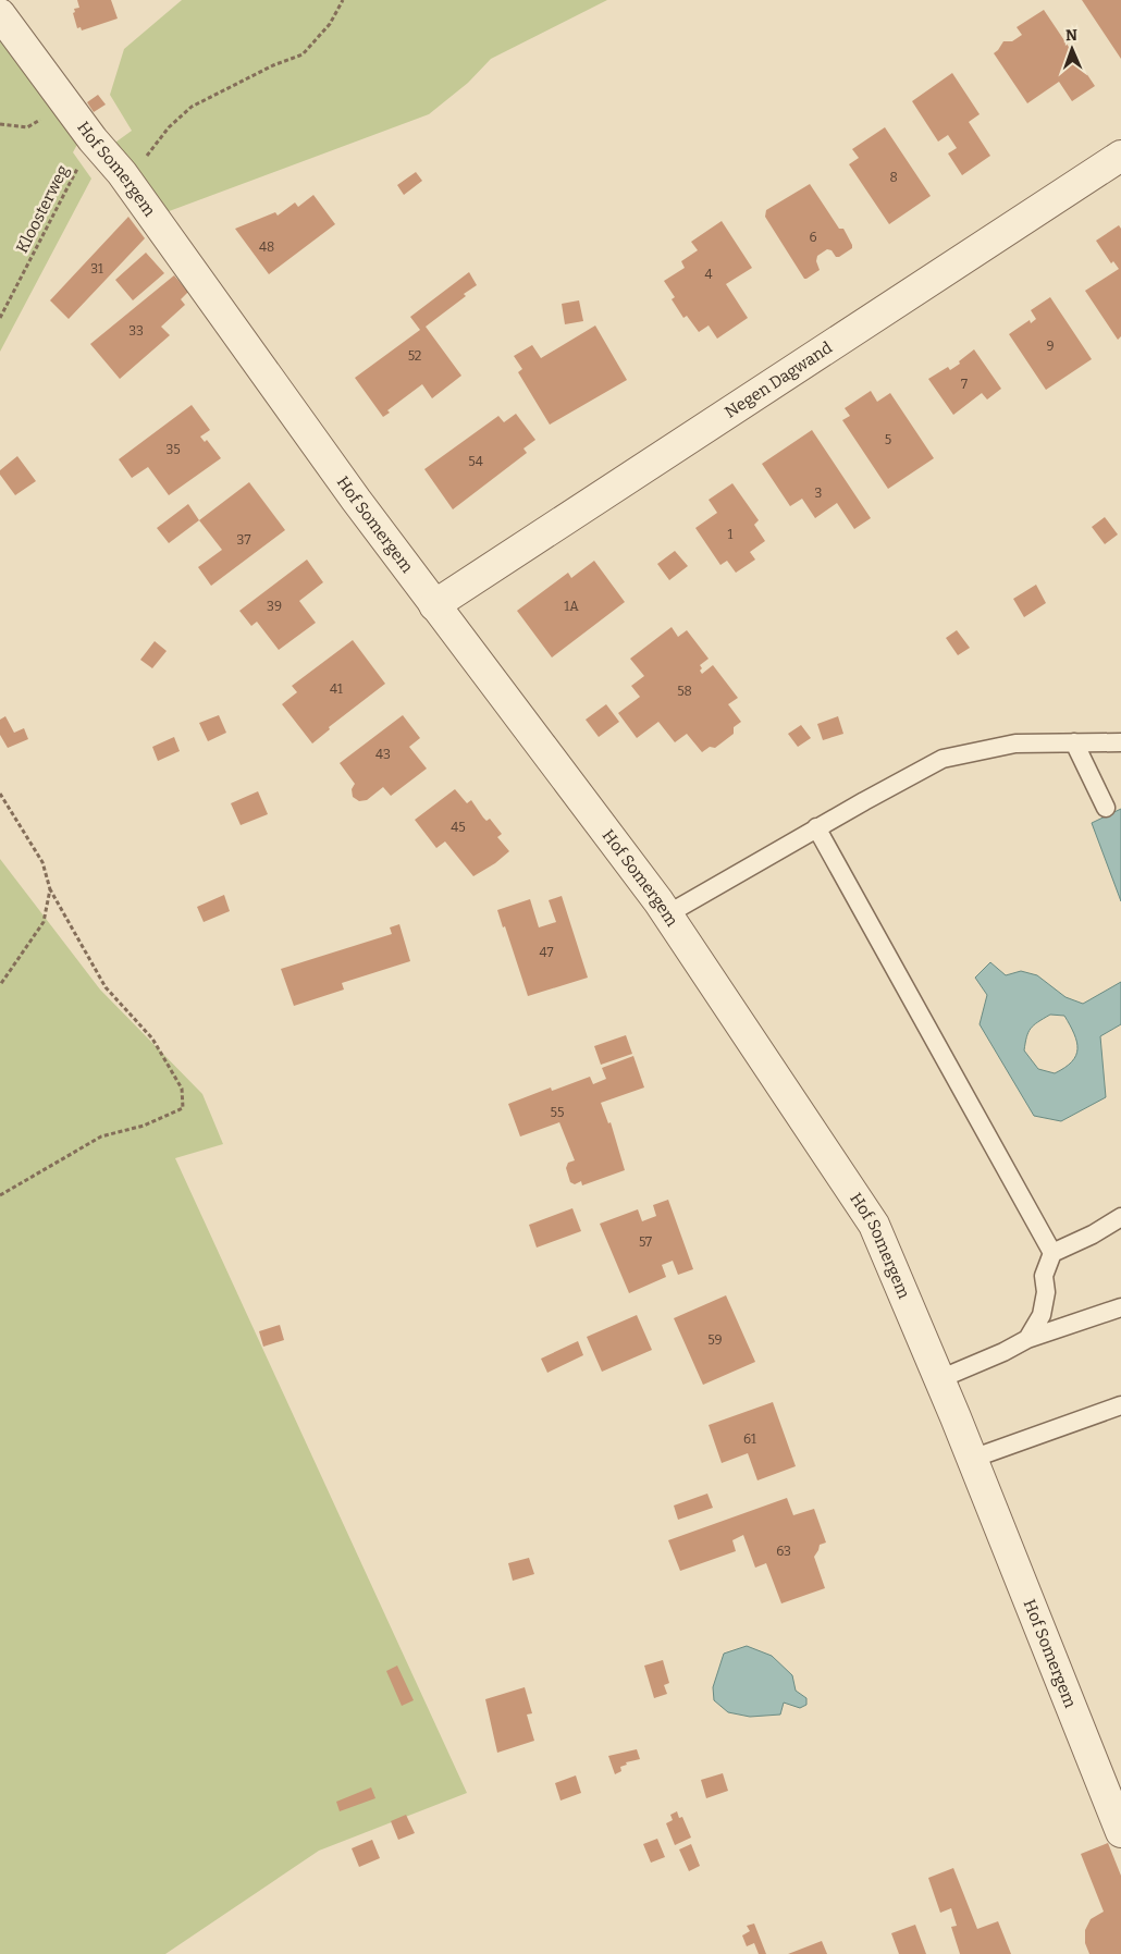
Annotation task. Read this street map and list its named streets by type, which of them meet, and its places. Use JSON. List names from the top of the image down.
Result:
{
  "streets": {
    "street": ["Hof Somergem", "Negen Dagwand"],
    "path": ["Kloosterweg"]
  },
  "crossings": [
    ["Hof Somergem", "Kloosterweg"],
    ["Hof Somergem", "Negen Dagwand"]
  ],
  "house_numbers": [
    "8",
    "6",
    "48",
    "31",
    "4",
    "33",
    "9",
    "52",
    "7",
    "5",
    "35",
    "54",
    "3",
    "1",
    "37",
    "39",
    "1A",
    "41",
    "58",
    "43",
    "45",
    "47",
    "55",
    "57",
    "59",
    "61",
    "63"
  ],
  "north": "top"
}
